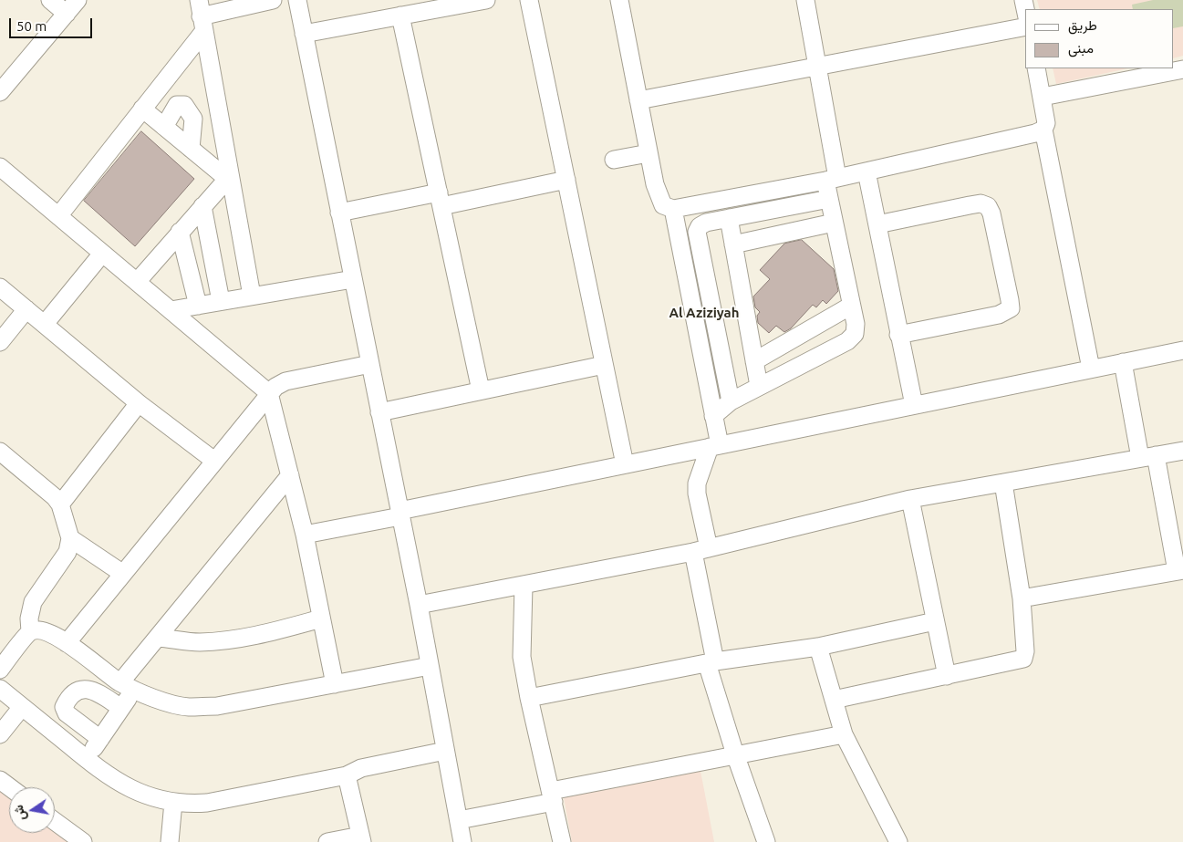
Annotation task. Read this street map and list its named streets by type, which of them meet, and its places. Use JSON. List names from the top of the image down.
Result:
{
  "districts": ["Al Aziziyah"],
  "legend": ["طريق", "مبنى"],
  "scale_bar": "50 m",
  "north": "left"
}
